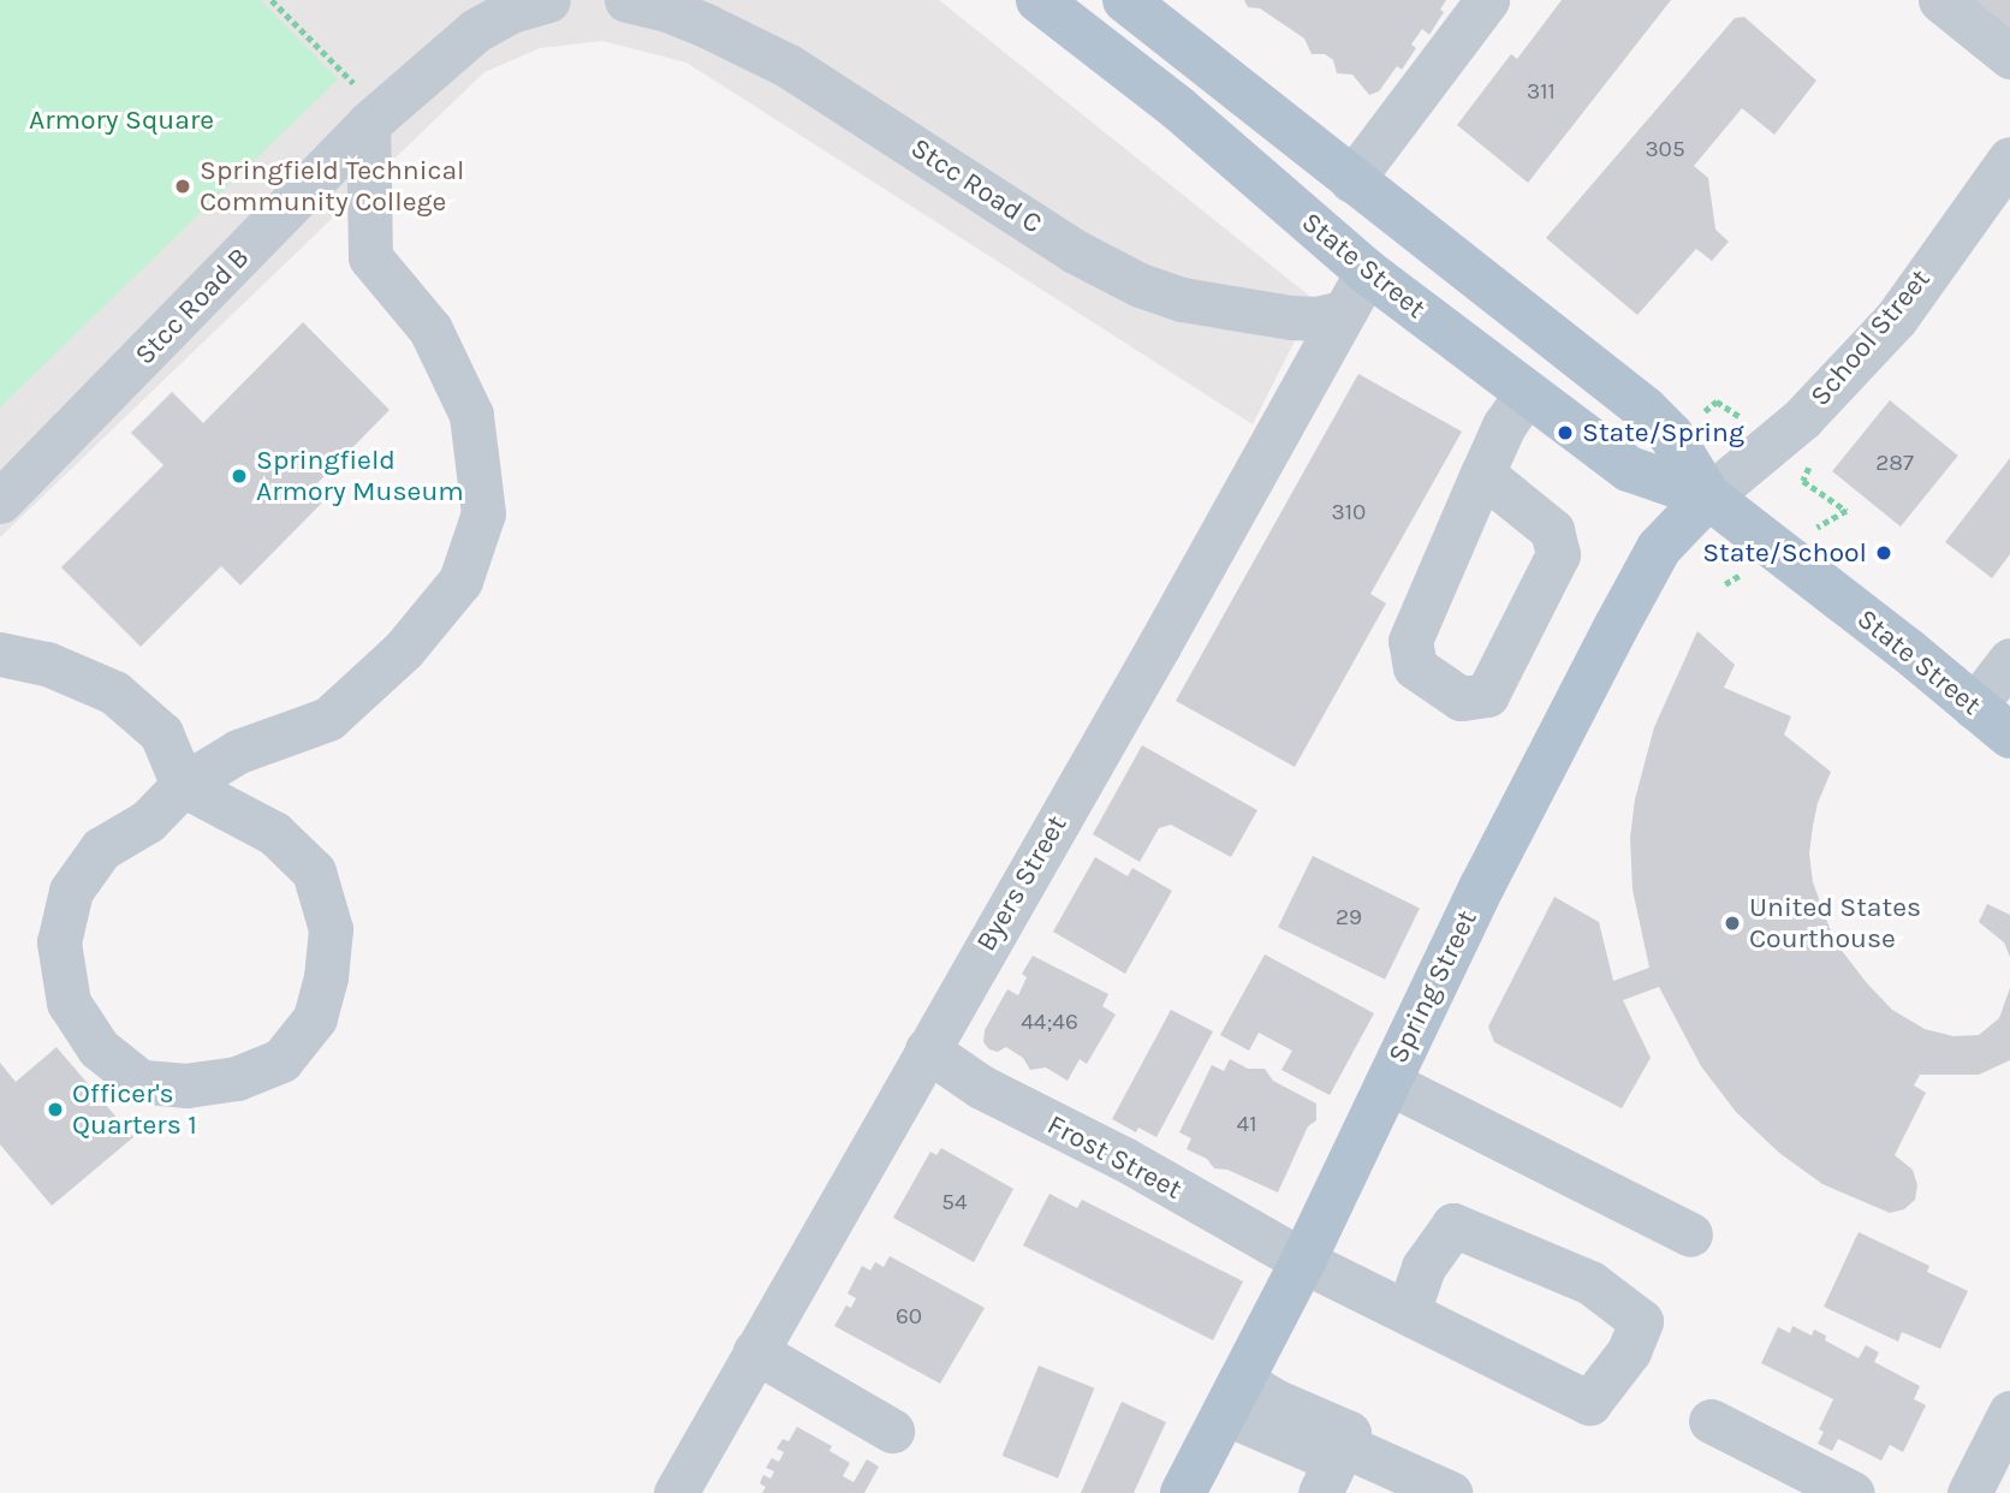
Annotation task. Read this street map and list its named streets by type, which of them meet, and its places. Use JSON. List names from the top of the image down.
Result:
{
  "streets": {
    "main road": ["State Street", "Spring Street"],
    "street": [
      "Stcc Road C",
      "Stcc Road B",
      "School Street",
      "Byers Street",
      "Frost Street"
    ]
  },
  "crossings": [
    ["Stcc Road C", "Byers Street"],
    ["State Street", "School Street"],
    ["State Street", "Byers Street"],
    ["State Street", "Spring Street"],
    ["School Street", "Spring Street"],
    ["Byers Street", "Frost Street"],
    ["Spring Street", "Frost Street"]
  ],
  "parks": ["Armory Square"],
  "places": [
    "Springfield Technical Community College",
    "State/Spring",
    "Springfield Armory Museum",
    "State/School",
    "United States Courthouse",
    "Officer's Quarters 1"
  ],
  "house_numbers": [
    "311",
    "305",
    "287",
    "310",
    "29",
    "44;46",
    "41",
    "54",
    "60"
  ]
}
